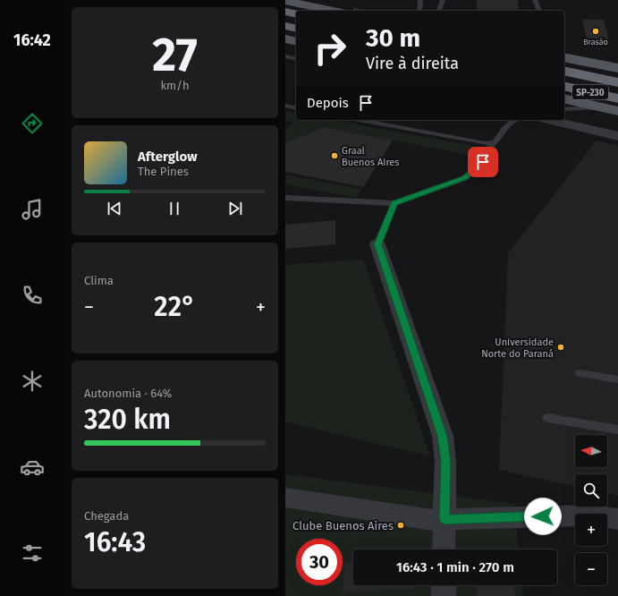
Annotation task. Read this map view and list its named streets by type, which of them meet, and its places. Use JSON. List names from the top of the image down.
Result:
{
  "streets": {
    "highway": ["SP-230"]
  },
  "places": [
    "Brasão",
    "Graal Buenos Aires",
    "Universidade Norte do Paraná",
    "Clube Buenos Aires"
  ],
  "north": "left",
  "page": {
    "tabs": "16:42",
    "tile": [
      ["27", "km/h"],
      "Clima",
      ["Autonomia · 64%", "320 km"],
      ["Chegada", "16:43"]
    ],
    "turn": ["30 m", "Vire à direita"],
    "then": "Depois",
    "song": ["Afterglow", "The Pines"],
    "heat": ["−", "22°", "+"],
    "map_buttons": ["+", "−"],
    "limit": "30",
    "trip": "16:43 · 1 min · 270 m"
  }
}
